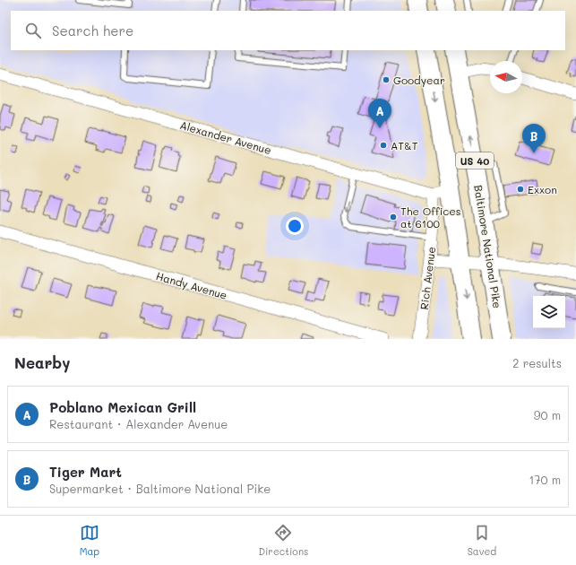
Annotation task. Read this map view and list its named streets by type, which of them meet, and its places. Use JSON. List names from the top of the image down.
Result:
{
  "streets": {
    "main road": ["US 40", "Baltimore National Pike"],
    "street": ["Alexander Avenue", "Rich Avenue", "Handy Avenue"]
  },
  "crossings": [
    ["Alexander Avenue", "Rich Avenue"]
  ],
  "places": [
    "Goodyear",
    "AT&T",
    "Exxon",
    "The Offices at 6100"
  ],
  "north": "left",
  "page": {
    "search": "Search here",
    "pins": ["A", "B"],
    "heading": ["Nearby", "2 results"],
    "list": [
      {
        "mark": "A",
        "name": "Poblano Mexican Grill",
        "note": "Restaurant · Alexander Avenue",
        "value": "90 m"
      },
      {
        "mark": "B",
        "name": "Tiger Mart",
        "note": "Supermarket · Baltimore National Pike",
        "value": "170 m"
      }
    ],
    "nav": ["Map", "Directions", "Saved"]
  }
}
